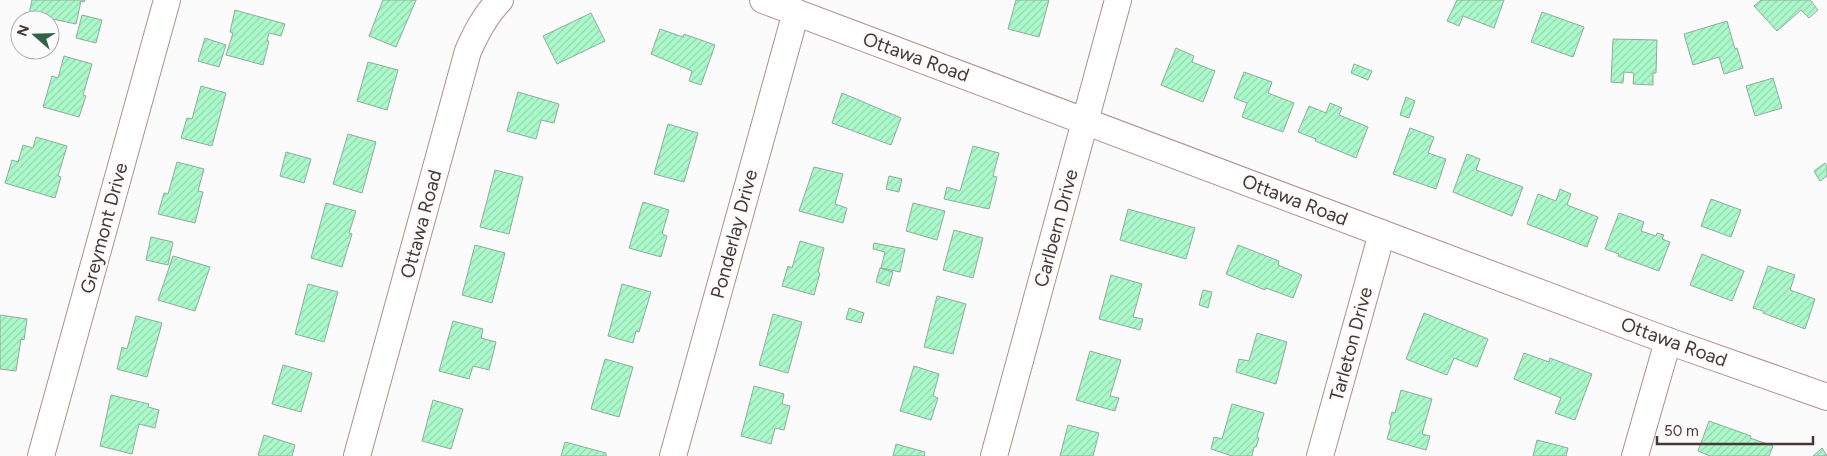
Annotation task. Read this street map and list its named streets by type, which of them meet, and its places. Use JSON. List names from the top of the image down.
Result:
{
  "streets": {
    "street": [
      "Ottawa Road",
      "Greymont Drive",
      "Carlbern Drive",
      "Ponderlay Drive",
      "Tarleton Drive"
    ]
  },
  "crossings": [
    ["Ottawa Road", "Carlbern Drive"],
    ["Ottawa Road", "Ponderlay Drive"],
    ["Ottawa Road", "Tarleton Drive"]
  ],
  "scale_bar": "50 m",
  "north": "left"
}
